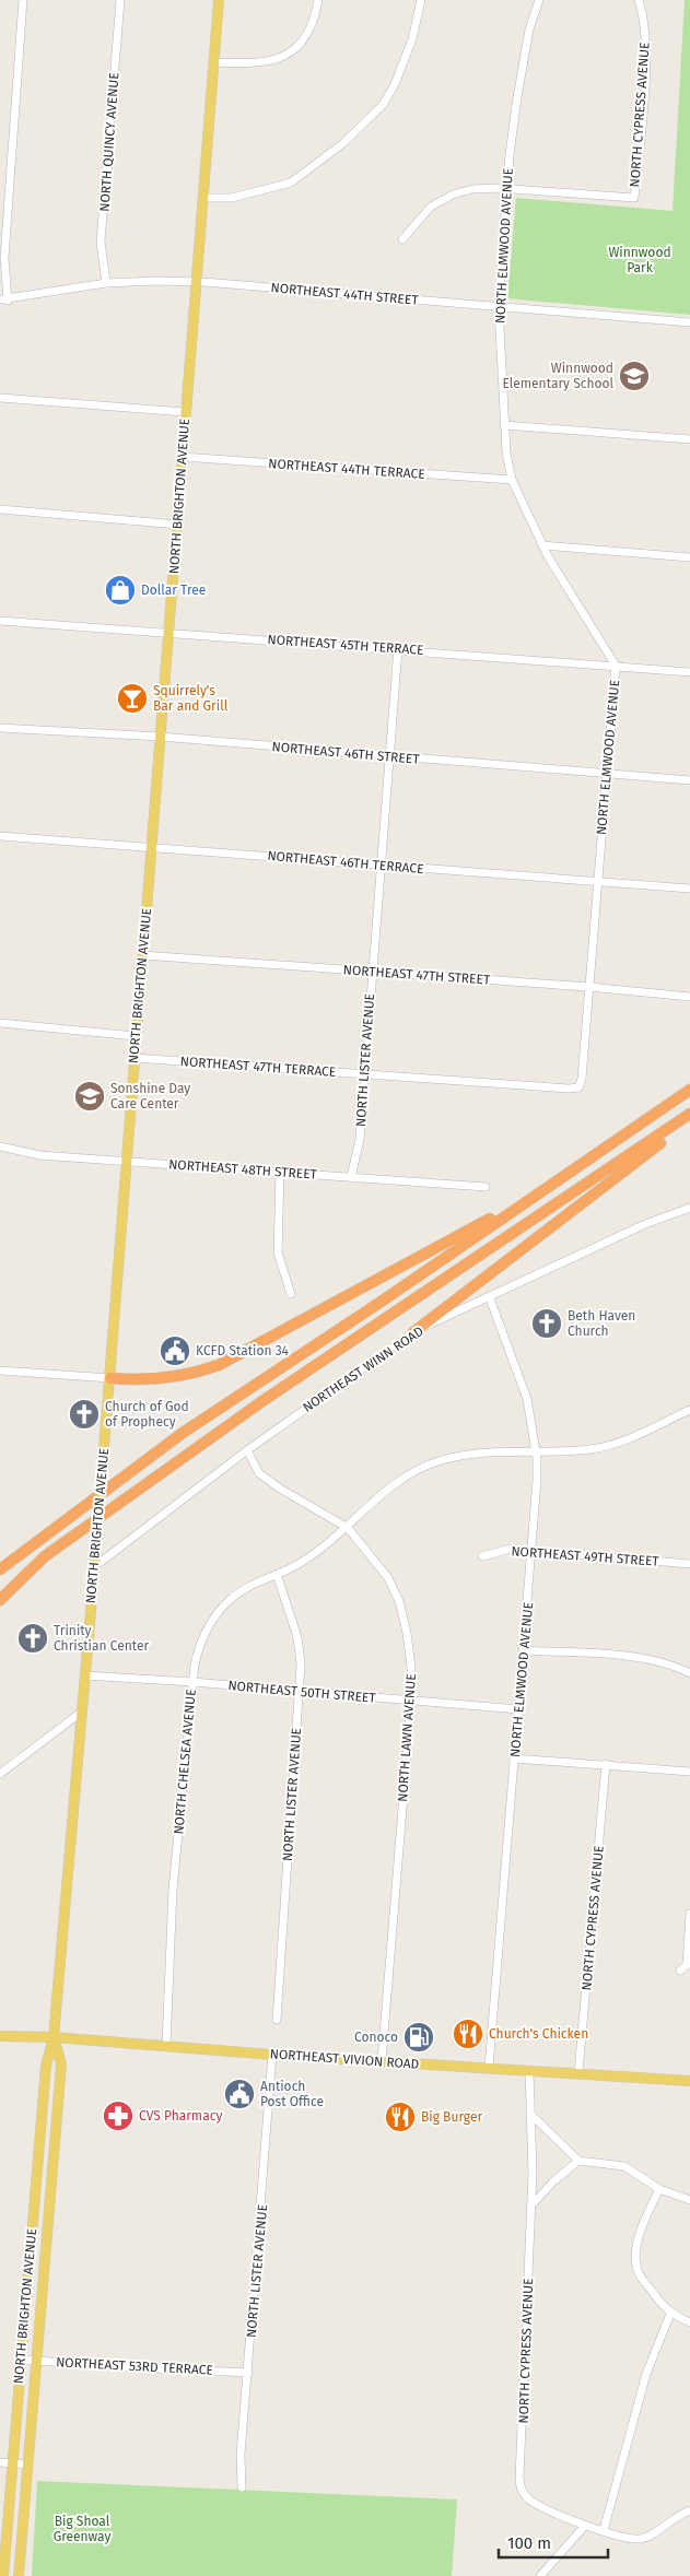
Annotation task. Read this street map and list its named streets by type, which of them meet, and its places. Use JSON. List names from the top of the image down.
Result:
{
  "streets": {
    "main road": ["NORTH BRIGHTON AVENUE", "NORTHEAST VIVION ROAD"],
    "street": [
      "NORTH CYPRESS AVENUE",
      "NORTH QUINCY AVENUE",
      "NORTH ELMWOOD AVENUE",
      "NORTHEAST 44TH STREET",
      "NORTHEAST 44TH TERRACE",
      "NORTHEAST 45TH TERRACE",
      "NORTHEAST 46TH STREET",
      "NORTHEAST 46TH TERRACE",
      "NORTHEAST 47TH STREET",
      "NORTH LISTER AVENUE",
      "NORTHEAST 47TH TERRACE",
      "NORTHEAST 48TH STREET",
      "NORTHEAST WINN ROAD",
      "NORTHEAST 49TH STREET",
      "NORTHEAST 50TH STREET",
      "NORTH LAWN AVENUE",
      "NORTH CHELSEA AVENUE",
      "NORTHEAST 53RD TERRACE"
    ]
  },
  "crossings": [
    ["NORTH CYPRESS AVENUE", "NORTH ELMWOOD AVENUE"],
    ["NORTH CYPRESS AVENUE", "NORTHEAST VIVION ROAD"],
    ["NORTH QUINCY AVENUE", "NORTHEAST 44TH STREET"],
    ["NORTH ELMWOOD AVENUE", "NORTHEAST 44TH STREET"],
    ["NORTH ELMWOOD AVENUE", "NORTHEAST 44TH TERRACE"],
    ["NORTH ELMWOOD AVENUE", "NORTHEAST 45TH TERRACE"],
    ["NORTH ELMWOOD AVENUE", "NORTHEAST 46TH STREET"],
    ["NORTH ELMWOOD AVENUE", "NORTHEAST 46TH TERRACE"],
    ["NORTH ELMWOOD AVENUE", "NORTHEAST 47TH STREET"],
    ["NORTH ELMWOOD AVENUE", "NORTHEAST 47TH TERRACE"],
    ["NORTH ELMWOOD AVENUE", "NORTHEAST WINN ROAD"],
    ["NORTH ELMWOOD AVENUE", "NORTHEAST 49TH STREET"],
    ["NORTH ELMWOOD AVENUE", "NORTHEAST 50TH STREET"],
    ["NORTH ELMWOOD AVENUE", "NORTH CHELSEA AVENUE"],
    ["NORTH ELMWOOD AVENUE", "NORTHEAST VIVION ROAD"],
    ["NORTHEAST 44TH STREET", "NORTH BRIGHTON AVENUE"],
    ["NORTHEAST 44TH TERRACE", "NORTH BRIGHTON AVENUE"],
    ["NORTH BRIGHTON AVENUE", "NORTHEAST 45TH TERRACE"],
    ["NORTH BRIGHTON AVENUE", "NORTHEAST 46TH STREET"],
    ["NORTH BRIGHTON AVENUE", "NORTHEAST 46TH TERRACE"],
    ["NORTH BRIGHTON AVENUE", "NORTHEAST 47TH STREET"],
    ["NORTH BRIGHTON AVENUE", "NORTHEAST 47TH TERRACE"],
    ["NORTH BRIGHTON AVENUE", "NORTHEAST 48TH STREET"],
    ["NORTH BRIGHTON AVENUE", "NORTHEAST WINN ROAD"],
    ["NORTH BRIGHTON AVENUE", "NORTHEAST 50TH STREET"],
    ["NORTH BRIGHTON AVENUE", "NORTHEAST VIVION ROAD"],
    ["NORTH BRIGHTON AVENUE", "NORTHEAST 53RD TERRACE"],
    ["NORTHEAST 45TH TERRACE", "NORTH LISTER AVENUE"],
    ["NORTHEAST 46TH STREET", "NORTH LISTER AVENUE"],
    ["NORTHEAST 46TH TERRACE", "NORTH LISTER AVENUE"],
    ["NORTHEAST 47TH STREET", "NORTH LISTER AVENUE"],
    ["NORTH LISTER AVENUE", "NORTHEAST 47TH TERRACE"],
    ["NORTH LISTER AVENUE", "NORTHEAST 48TH STREET"],
    ["NORTH LISTER AVENUE", "NORTHEAST 50TH STREET"],
    ["NORTH LISTER AVENUE", "NORTH CHELSEA AVENUE"],
    ["NORTH LISTER AVENUE", "NORTHEAST VIVION ROAD"],
    ["NORTH LISTER AVENUE", "NORTHEAST 53RD TERRACE"],
    ["NORTHEAST WINN ROAD", "NORTH LAWN AVENUE"],
    ["NORTHEAST 50TH STREET", "NORTH LAWN AVENUE"],
    ["NORTHEAST 50TH STREET", "NORTH CHELSEA AVENUE"],
    ["NORTH LAWN AVENUE", "NORTH CHELSEA AVENUE"],
    ["NORTH LAWN AVENUE", "NORTHEAST VIVION ROAD"],
    ["NORTH CHELSEA AVENUE", "NORTHEAST VIVION ROAD"]
  ],
  "parks": ["Winnwood Park", "Big Shoal Greenway"],
  "places": {
    "school or university": ["Winnwood Elementary School", "Sonshine Day Care Center"],
    "shop": ["Dollar Tree"],
    "bar": ["Squirrely's Bar and Grill"],
    "church": ["Beth Haven Church", "Church of God of Prophecy", "Trinity Christian Center"],
    "public building": ["KCFD Station 34", "Antioch Post Office"],
    "restaurant": ["Church's Chicken", "Big Burger"],
    "fuel station": ["Conoco"],
    "pharmacy": ["CVS Pharmacy"]
  },
  "scale_bar": "100 m"
}
